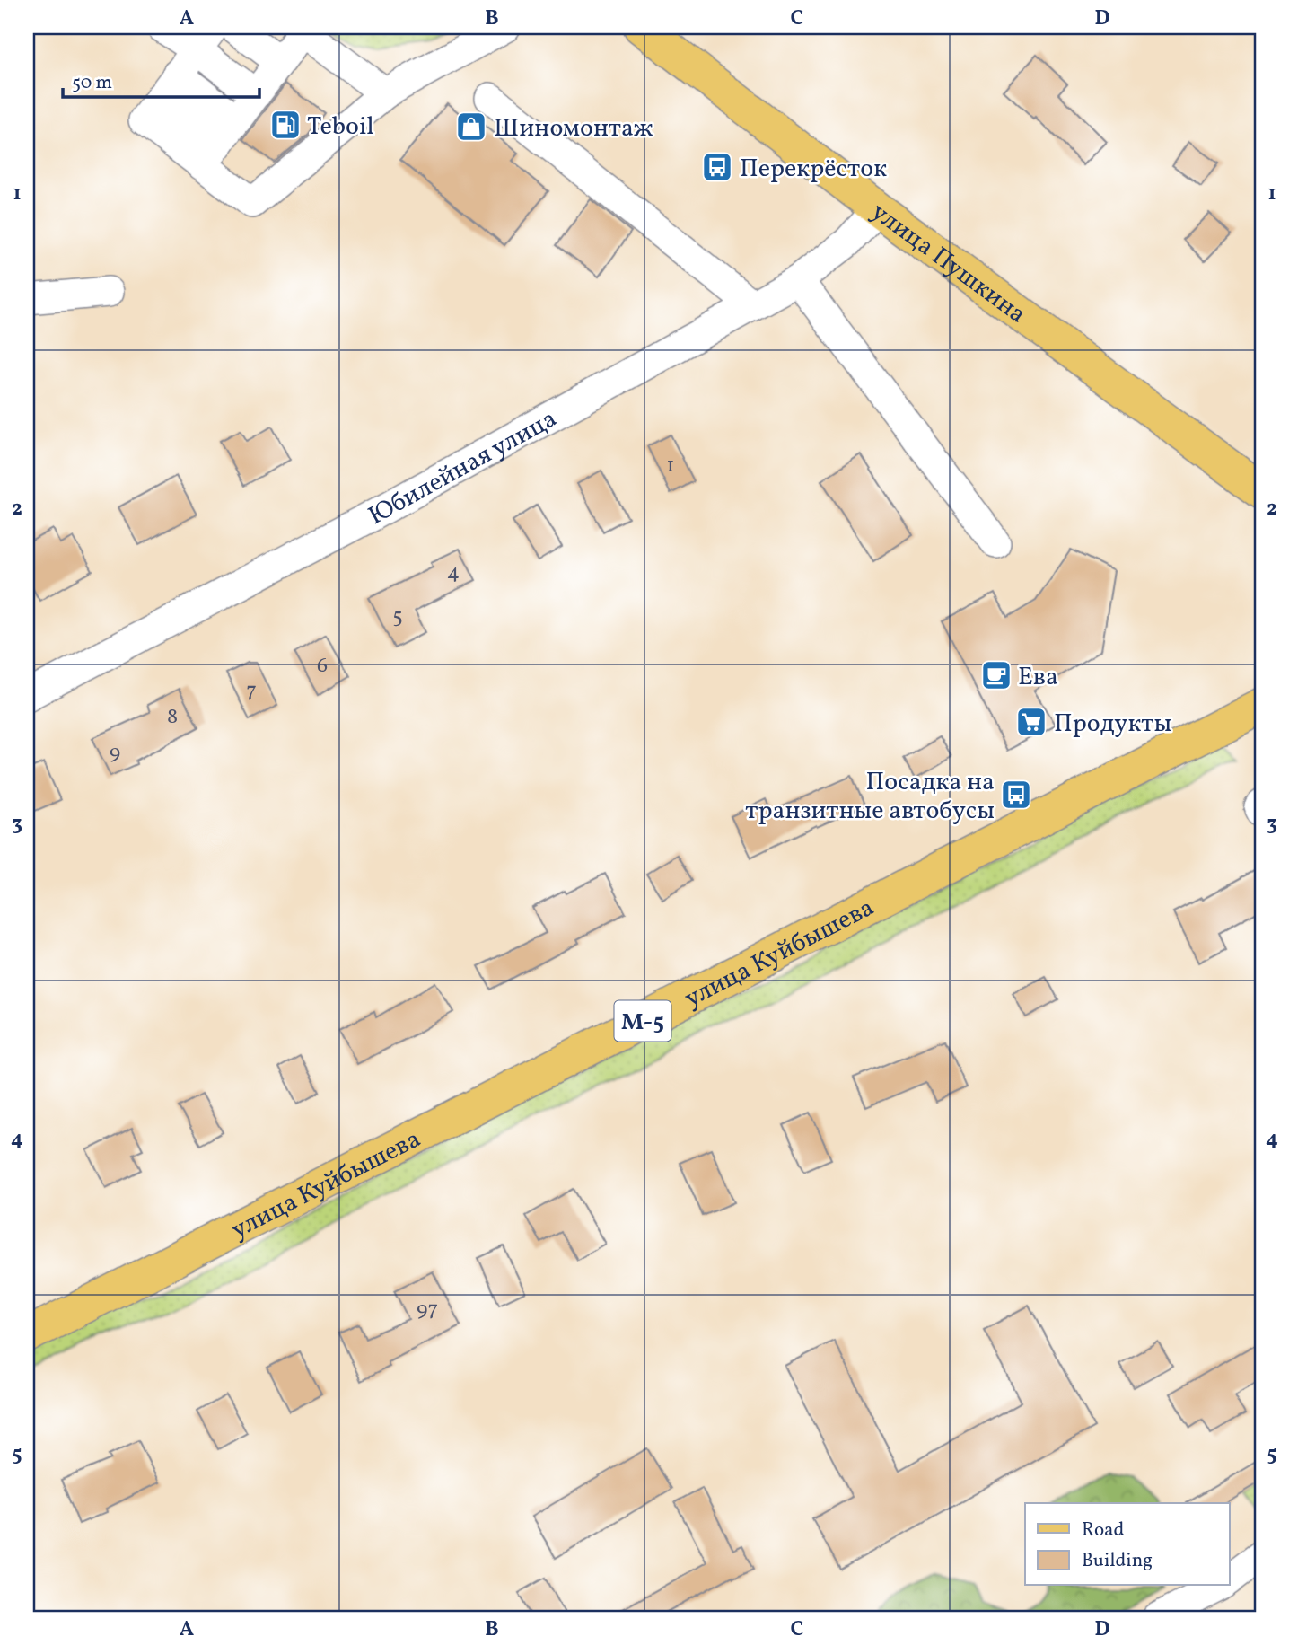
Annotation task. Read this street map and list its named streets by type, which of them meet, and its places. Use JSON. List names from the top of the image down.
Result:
{
  "streets": {
    "main road": ["улица Пушкина", "улица Куйбышева", "М-5"],
    "street": ["Юбилейная улица"]
  },
  "crossings": [
    ["улица Пушкина", "Юбилейная улица"]
  ],
  "places": {
    "fuel station": ["Teboil"],
    "shop": ["Шиномонтаж"],
    "bus stop": ["Перекрёсток", "Посадка на транзитные автобусы"],
    "cafe": ["Ева"],
    "supermarket": ["Продукты"]
  },
  "house_numbers": [
    "1",
    "4",
    "5",
    "6",
    "7",
    "8",
    "9",
    "97"
  ],
  "legend": ["Road", "Building"],
  "scale_bar": "50 m",
  "grid": {
    "columns": [
      "A",
      "B",
      "C",
      "D"
    ],
    "rows": [
      "1",
      "2",
      "3",
      "4",
      "5"
    ]
  }
}
